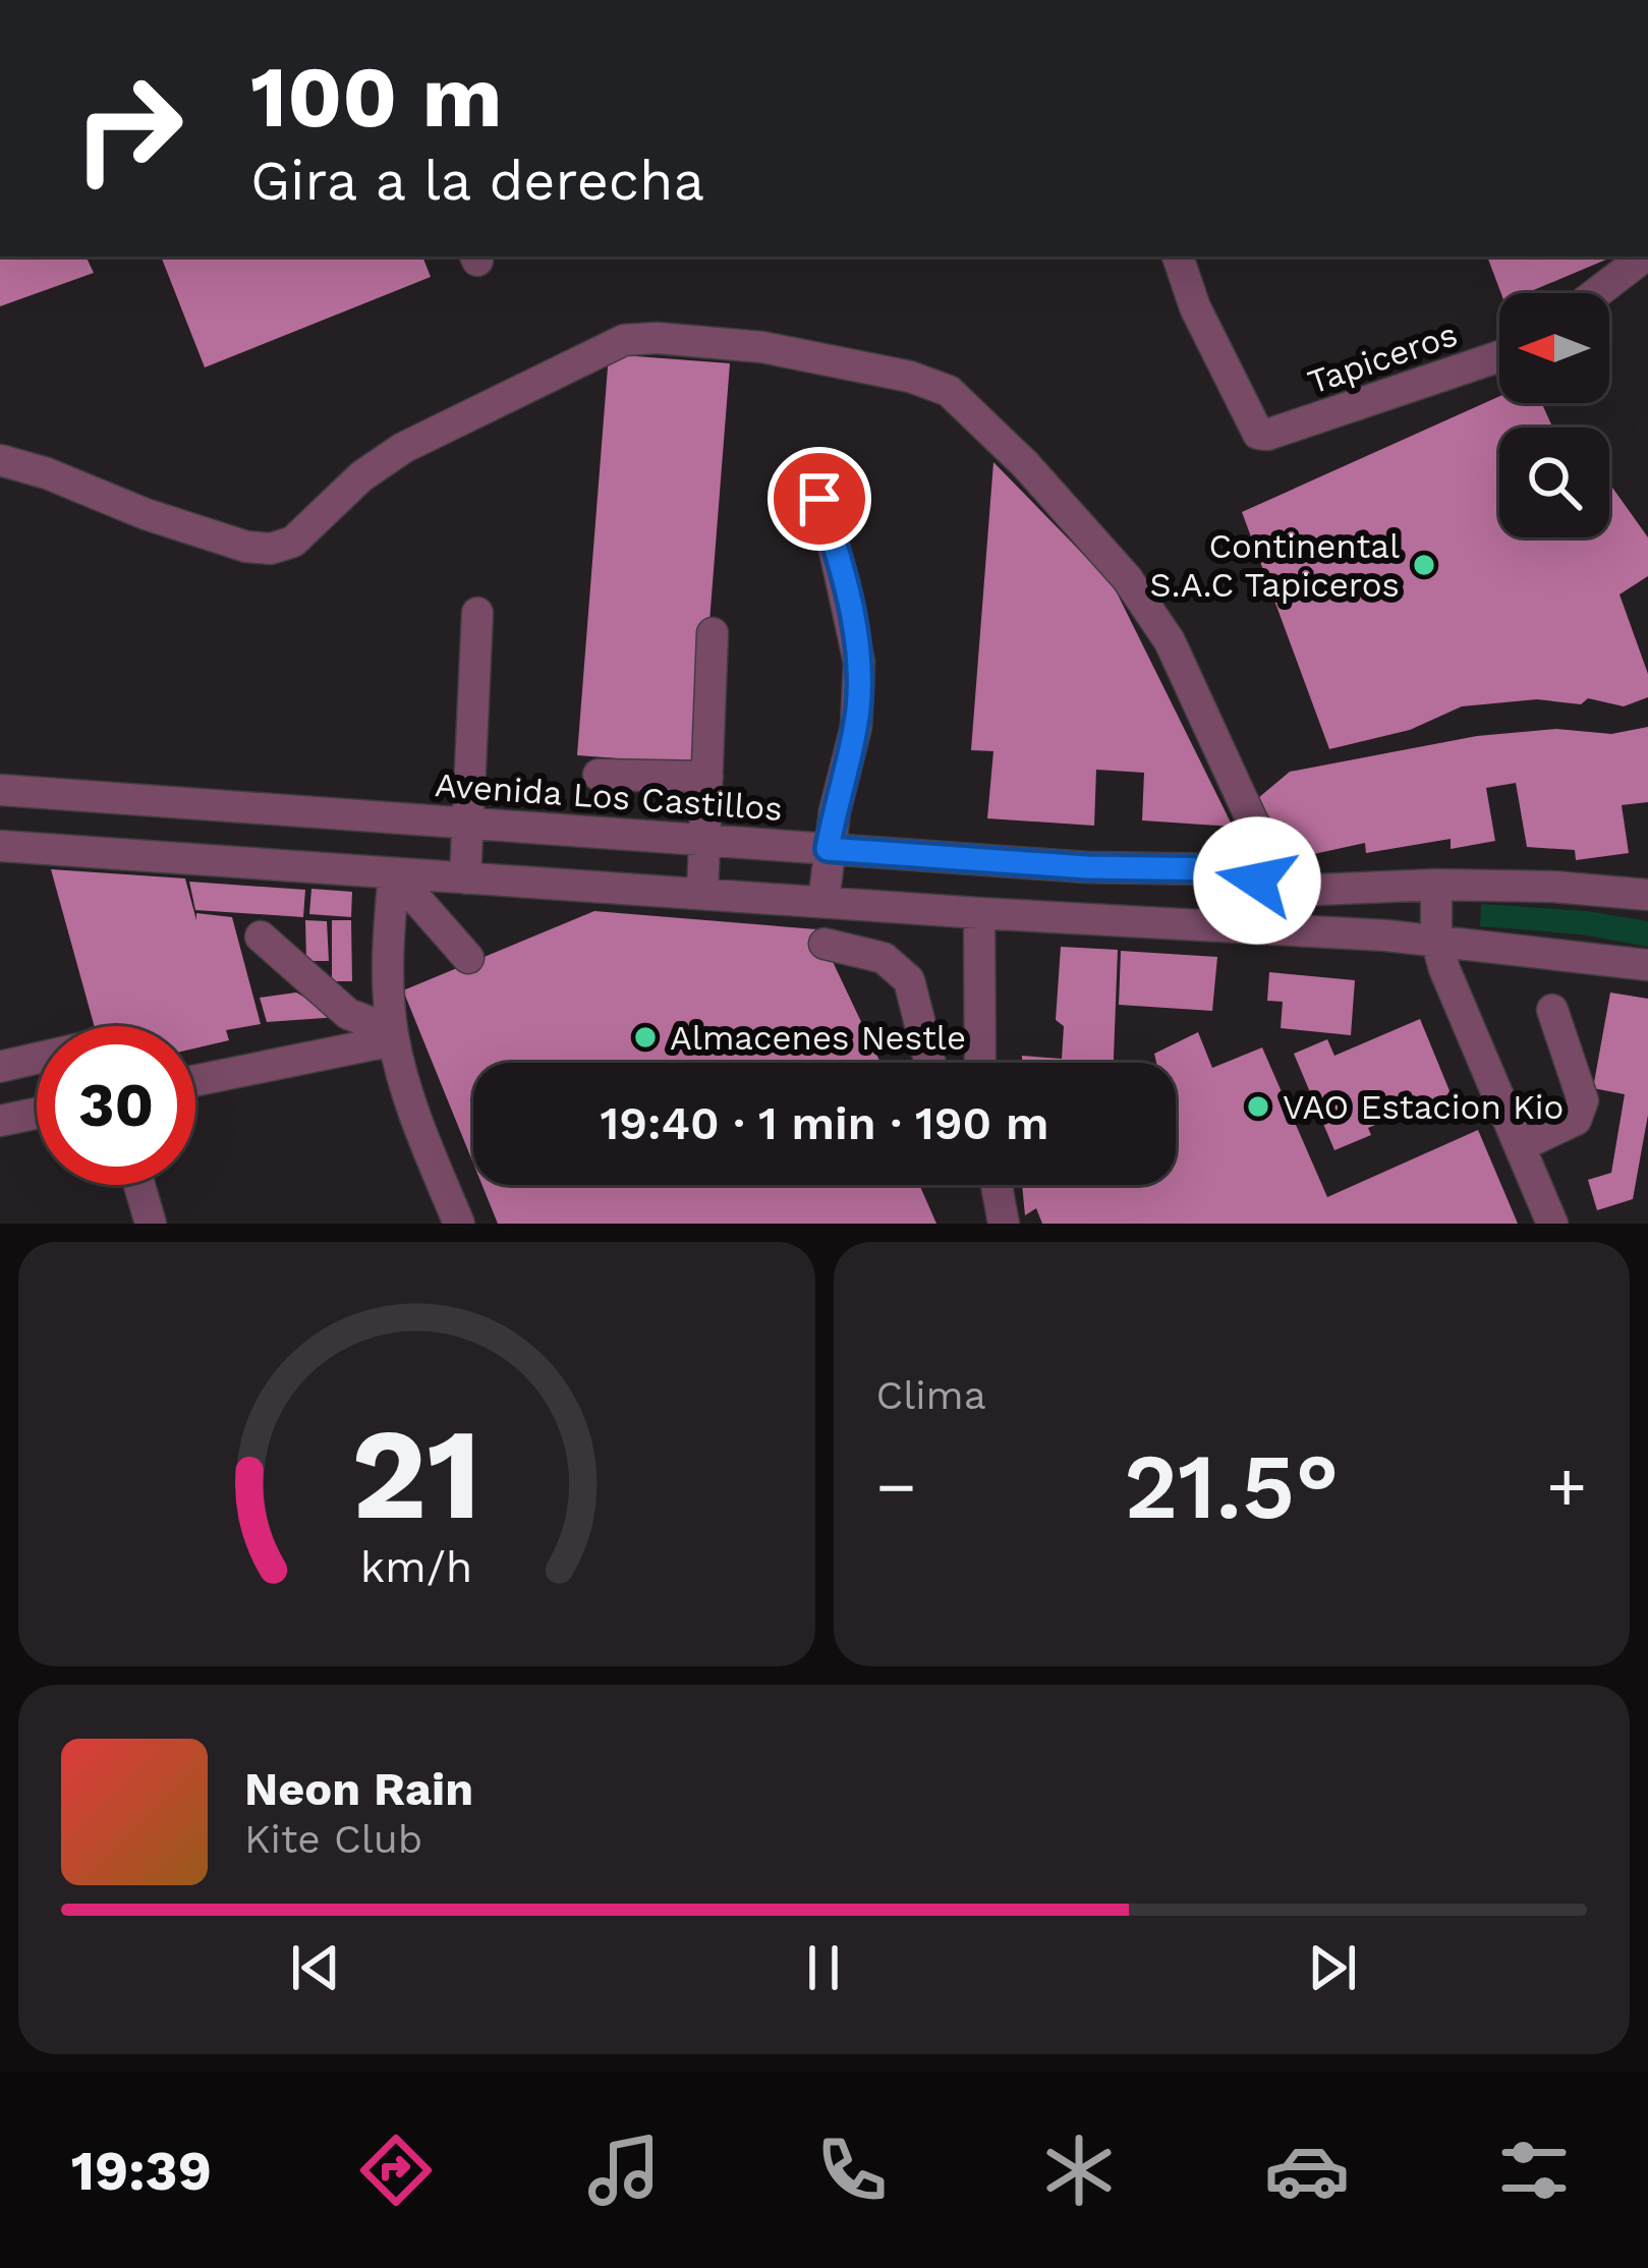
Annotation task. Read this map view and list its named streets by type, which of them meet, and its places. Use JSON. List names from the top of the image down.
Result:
{
  "streets": {
    "street": ["Tapiceros", "Avenida Los Castillos"]
  },
  "places": ["Continental S.A.C Tapiceros", "Almacenes Nestle", "VAO Estacion Kio"],
  "north": "left",
  "page": {
    "turn": ["100 m", "Gira a la derecha"],
    "limit": "30",
    "trip": "19:40 · 1 min · 190 m",
    "tile": "Clima",
    "heat": ["−", "21.5°", "+"],
    "song": ["Neon Rain", "Kite Club"],
    "tabs": "19:39",
    "gauge": ["21", "km/h"]
  }
}
